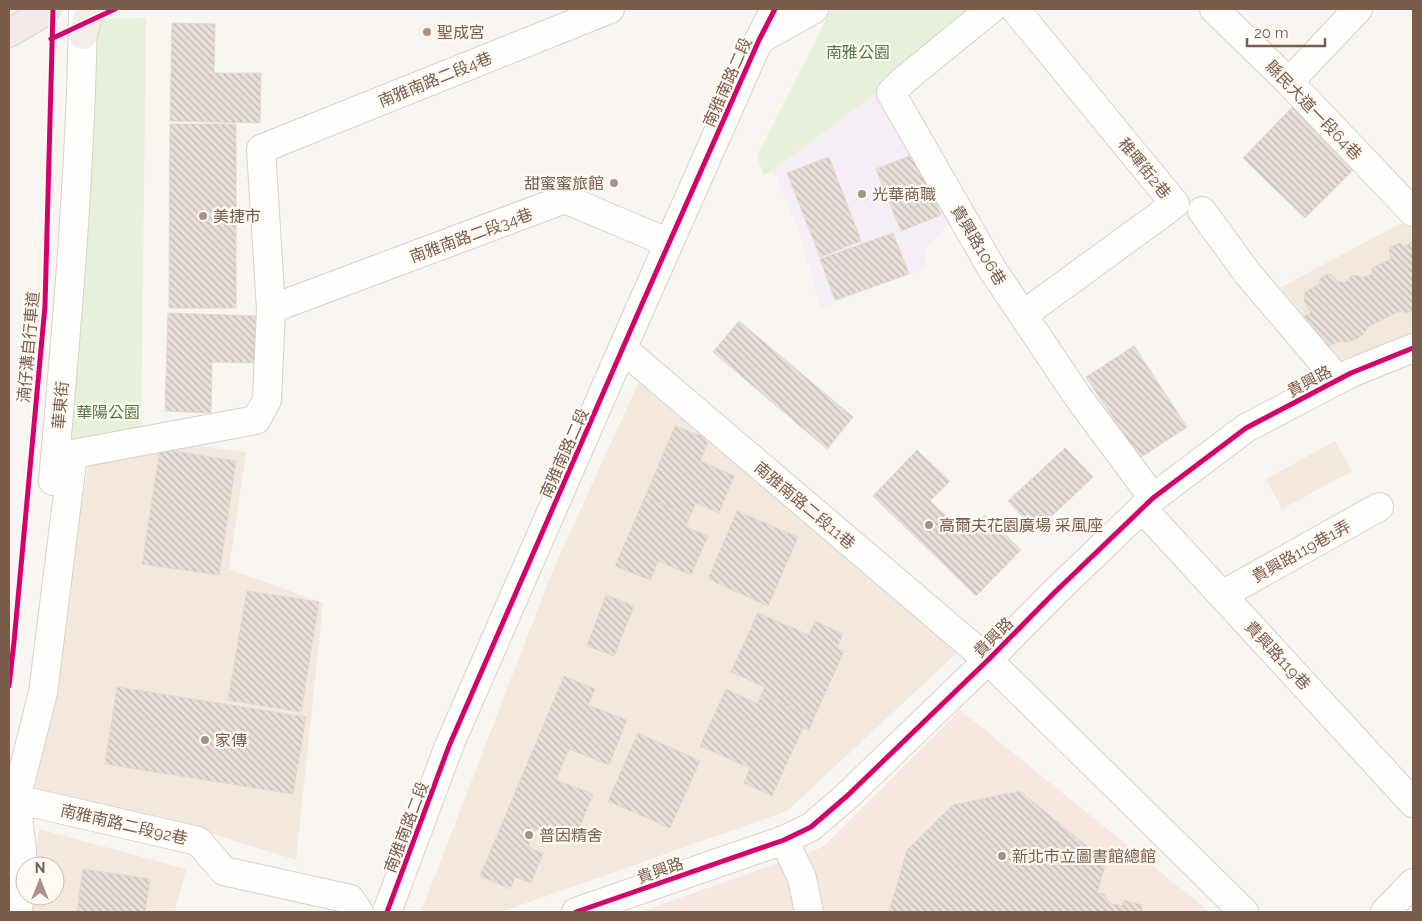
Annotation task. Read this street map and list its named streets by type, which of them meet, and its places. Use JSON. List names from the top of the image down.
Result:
{
  "streets": {
    "street": [
      "南雅南路二段4巷",
      "南雅南路二段",
      "縣民大道一段64巷",
      "稚暉街2巷",
      "南雅南路二段34巷",
      "貴興路106巷",
      "貴興路",
      "華東街",
      "南雅南路二段11巷",
      "貴興路119巷1弄",
      "貴興路119巷",
      "南雅南路二段92巷"
    ],
    "cycle path": ["湳仔溝自行車道"]
  },
  "crossings": [
    ["南雅南路二段4巷", "南雅南路二段34巷"],
    ["南雅南路二段4巷", "華東街"],
    ["南雅南路二段", "南雅南路二段34巷"],
    ["南雅南路二段", "南雅南路二段11巷"],
    ["稚暉街2巷", "貴興路106巷"],
    ["南雅南路二段34巷", "華東街"],
    ["貴興路106巷", "貴興路"],
    ["貴興路106巷", "貴興路119巷"],
    ["貴興路", "南雅南路二段11巷"],
    ["貴興路", "貴興路119巷"],
    ["華東街", "南雅南路二段92巷"],
    ["貴興路119巷1弄", "貴興路119巷"]
  ],
  "parks": ["南雅公園", "華陽公園"],
  "places": [
    "聖成宮",
    "甜蜜蜜旅館",
    "光華商職",
    "美捷市",
    "高爾夫花園廣場 采風座",
    "家傳",
    "普因精舍",
    "新北市立圖書館總館"
  ],
  "scale_bar": "20 m",
  "north": "top"
}
